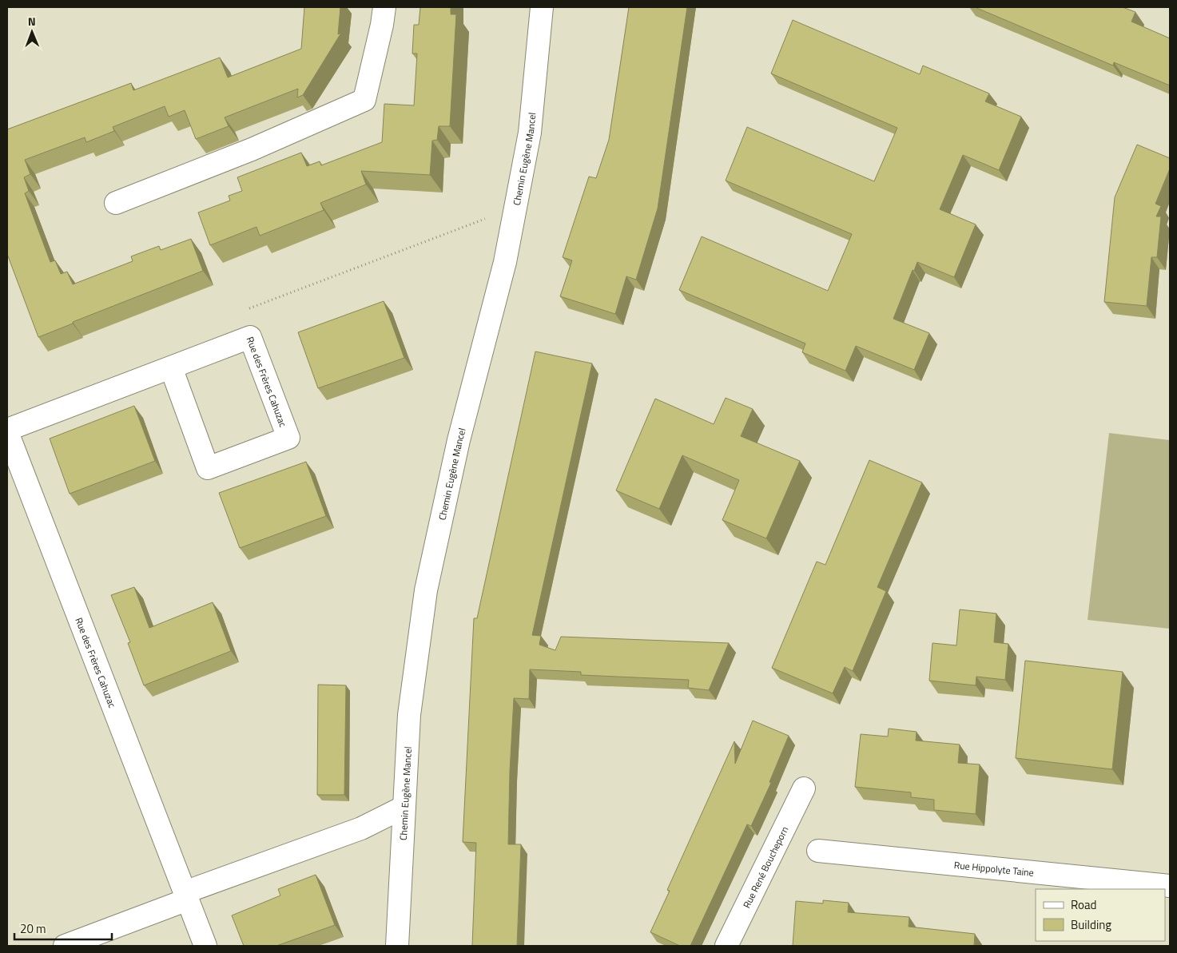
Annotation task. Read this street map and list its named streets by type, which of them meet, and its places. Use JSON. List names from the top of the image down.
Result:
{
  "streets": {
    "street": [
      "Chemin Eugène Mancel",
      "Rue des Frères Cahuzac",
      "Rue René Boucheporn",
      "Rue Hippolyte Taine"
    ]
  },
  "legend": ["Road", "Building"],
  "scale_bar": "20 m",
  "north": "top"
}
